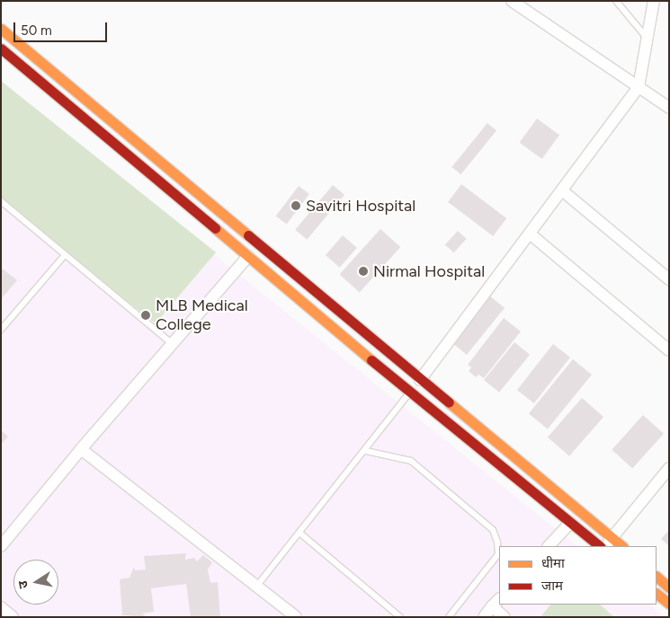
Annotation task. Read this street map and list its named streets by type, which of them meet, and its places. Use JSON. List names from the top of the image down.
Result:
{
  "places": ["Savitri Hospital", "Nirmal Hospital", "MLB Medical College"],
  "legend": ["धीमा", "जाम"],
  "scale_bar": "50 m",
  "north": "left"
}
